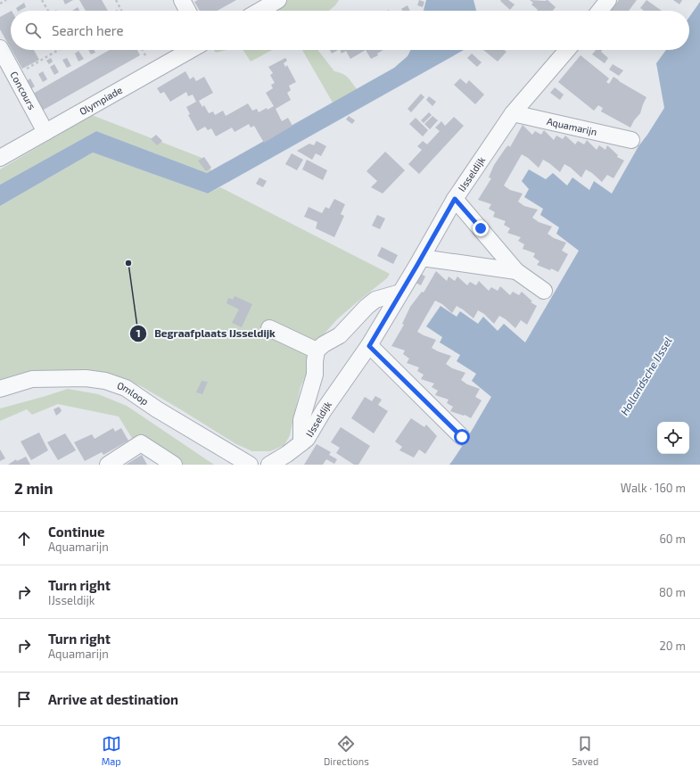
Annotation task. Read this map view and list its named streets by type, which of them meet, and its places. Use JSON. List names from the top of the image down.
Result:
{
  "streets": {
    "street": [
      "Concours",
      "Olympiade",
      "Aquamarijn",
      "IJsseldijk",
      "Omloop"
    ]
  },
  "crossings": [
    ["Concours", "Olympiade"],
    ["Aquamarijn", "IJsseldijk"]
  ],
  "water": ["Hollandsche IJssel"],
  "places": ["Begraafplaats IJsseldijk"],
  "page": {
    "search": "Search here",
    "heading": ["2 min", "Walk · 160 m"],
    "list": [
      ["Continue", "Aquamarijn", "60 m"],
      ["Turn right", "IJsseldijk", "80 m"],
      ["Turn right", "Aquamarijn", "20 m"],
      "Arrive at destination"
    ],
    "nav": ["Map", "Directions", "Saved"]
  }
}
